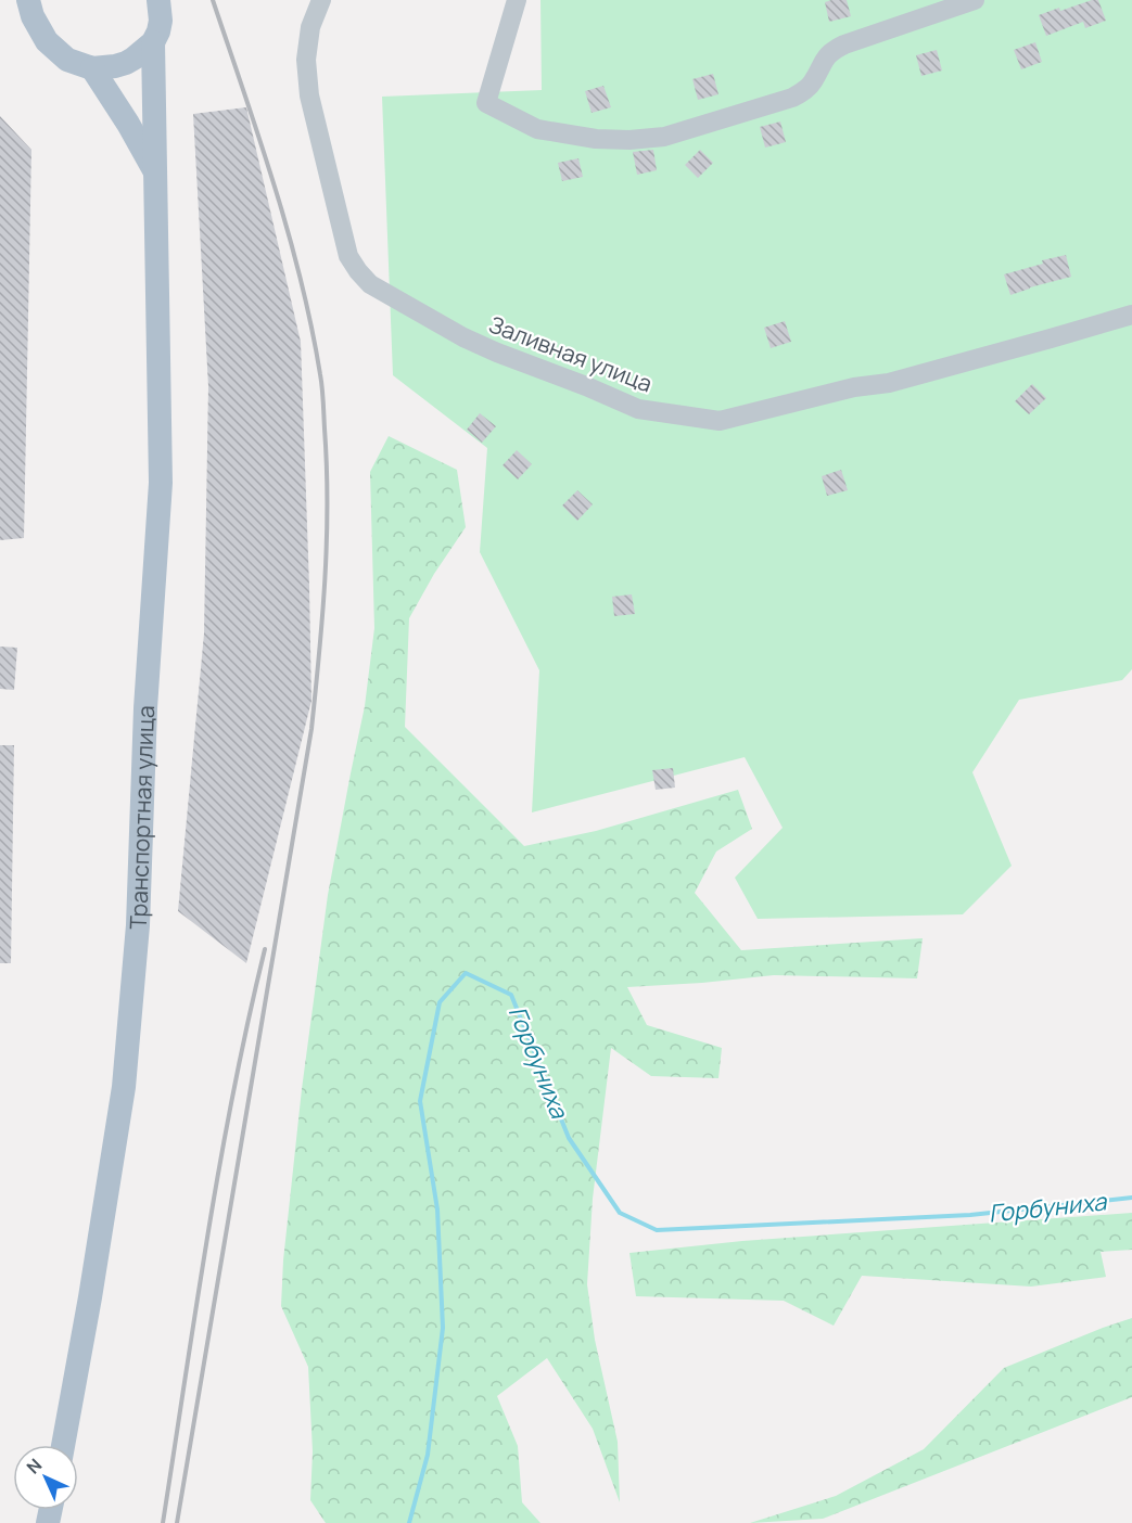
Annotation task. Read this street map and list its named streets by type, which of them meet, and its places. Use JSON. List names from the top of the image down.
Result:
{
  "streets": {
    "main road": ["Транспортная улица"],
    "street": ["Заливная улица"]
  },
  "water": ["Горбуниха"],
  "north": "top left"
}
